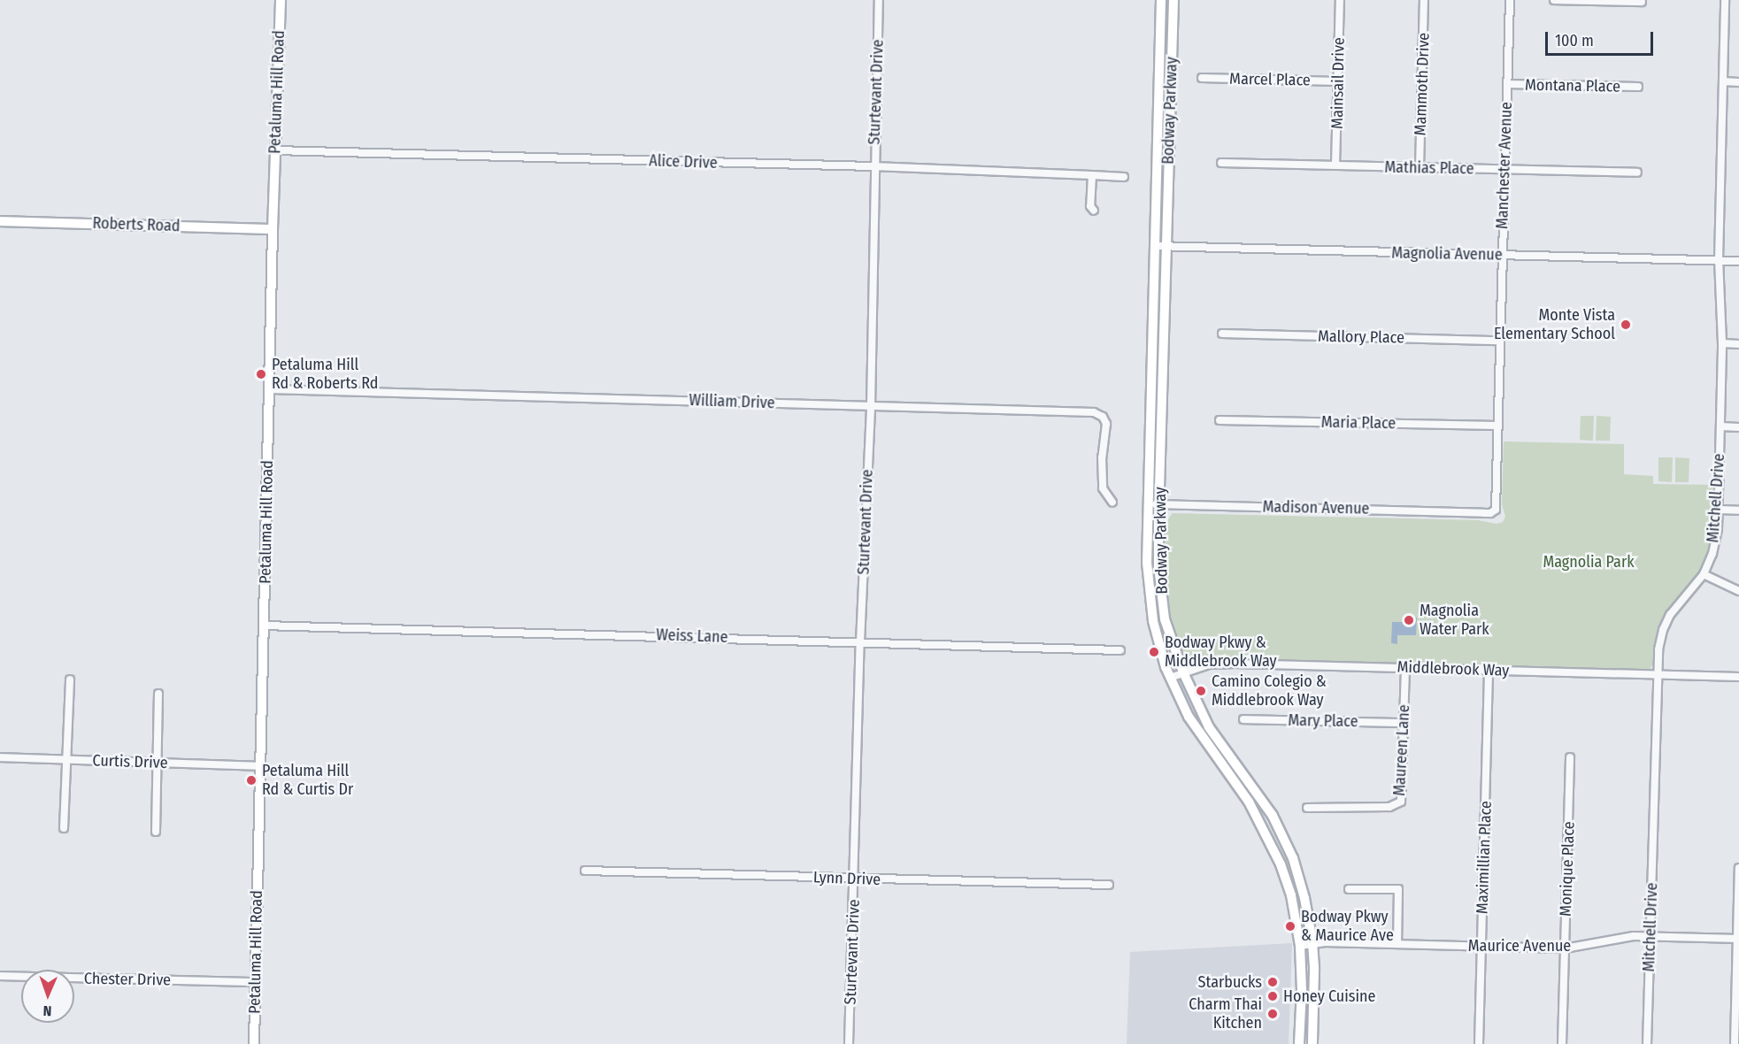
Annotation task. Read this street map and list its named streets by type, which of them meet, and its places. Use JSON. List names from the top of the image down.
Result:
{
  "streets": {
    "street": [
      "Marcel Place",
      "Mainsail Drive",
      "Mammoth Drive",
      "Montana Place",
      "Petaluma Hill Road",
      "Sturtevant Drive",
      "Bodway Parkway",
      "Alice Drive",
      "Manchester Avenue",
      "Mathias Place",
      "Roberts Road",
      "Magnolia Avenue",
      "Mallory Place",
      "William Drive",
      "Maria Place",
      "Mitchell Drive",
      "Madison Avenue",
      "Weiss Lane",
      "Middlebrook Way",
      "Mary Place",
      "Maureen Lane",
      "Curtis Drive",
      "Maximillian Place",
      "Monique Place",
      "Lynn Drive",
      "Maurice Avenue",
      "Chester Drive"
    ]
  },
  "crossings": [
    ["Marcel Place", "Mainsail Drive"],
    ["Mainsail Drive", "Mathias Place"],
    ["Mammoth Drive", "Mathias Place"],
    ["Montana Place", "Manchester Avenue"],
    ["Petaluma Hill Road", "Alice Drive"],
    ["Petaluma Hill Road", "Roberts Road"],
    ["Petaluma Hill Road", "William Drive"],
    ["Petaluma Hill Road", "Weiss Lane"],
    ["Petaluma Hill Road", "Curtis Drive"],
    ["Petaluma Hill Road", "Chester Drive"],
    ["Sturtevant Drive", "Alice Drive"],
    ["Sturtevant Drive", "William Drive"],
    ["Sturtevant Drive", "Weiss Lane"],
    ["Sturtevant Drive", "Lynn Drive"],
    ["Bodway Parkway", "Magnolia Avenue"],
    ["Bodway Parkway", "Madison Avenue"],
    ["Bodway Parkway", "Middlebrook Way"],
    ["Bodway Parkway", "Maurice Avenue"],
    ["Manchester Avenue", "Mathias Place"],
    ["Manchester Avenue", "Magnolia Avenue"],
    ["Manchester Avenue", "Mallory Place"],
    ["Manchester Avenue", "Maria Place"],
    ["Manchester Avenue", "Madison Avenue"],
    ["Magnolia Avenue", "Mitchell Drive"],
    ["Mitchell Drive", "Middlebrook Way"],
    ["Mitchell Drive", "Maurice Avenue"],
    ["Middlebrook Way", "Maureen Lane"],
    ["Middlebrook Way", "Maximillian Place"],
    ["Mary Place", "Maureen Lane"],
    ["Maximillian Place", "Maurice Avenue"],
    ["Monique Place", "Maurice Avenue"]
  ],
  "parks": ["Magnolia Park"],
  "places": [
    "Monte Vista Elementary School",
    "Petaluma Hill Rd & Roberts Rd",
    "Magnolia Water Park",
    "Bodway Pkwy & Middlebrook Way",
    "Camino Colegio & Middlebrook Way",
    "Petaluma Hill Rd & Curtis Dr",
    "Bodway Pkwy & Maurice Ave",
    "Starbucks",
    "Honey Cuisine",
    "Charm Thai Kitchen"
  ],
  "scale_bar": "100 m",
  "north": "bottom"
}
